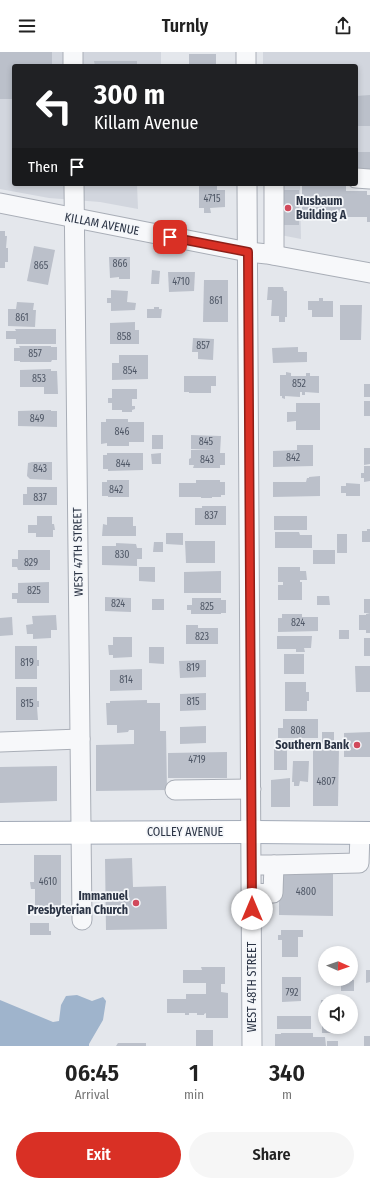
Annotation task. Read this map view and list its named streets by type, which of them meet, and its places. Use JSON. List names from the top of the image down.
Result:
{
  "streets": {
    "main road": ["COLLEY AVENUE"],
    "street": ["KILLAM AVENUE", "WEST 47TH STREET", "WEST 48TH STREET"]
  },
  "crossings": [
    ["KILLAM AVENUE", "WEST 47TH STREET"],
    ["KILLAM AVENUE", "WEST 48TH STREET"],
    ["WEST 47TH STREET", "COLLEY AVENUE"],
    ["COLLEY AVENUE", "WEST 48TH STREET"]
  ],
  "places": ["Nusbaum Building A", "Southern Bank", "Immanuel Presbyterian Church"],
  "house_numbers": [
    "4715",
    "866",
    "865",
    "4710",
    "861",
    "861",
    "858",
    "857",
    "857",
    "854",
    "853",
    "852",
    "849",
    "846",
    "845",
    "842",
    "843",
    "844",
    "843",
    "842",
    "837",
    "837",
    "830",
    "829",
    "825",
    "824",
    "825",
    "824",
    "823",
    "819",
    "819",
    "814",
    "815",
    "815",
    "808",
    "4719",
    "4807",
    "4610",
    "4800",
    "792"
  ],
  "north": "right",
  "page": {
    "header": "Turnly",
    "turn": ["300 m", "Killam Avenue"],
    "then": "Then",
    "eta": [
      "06:45",
      "Arrival",
      "1",
      "min",
      "340",
      "m"
    ],
    "buttons": ["Exit", "Share"]
  }
}
